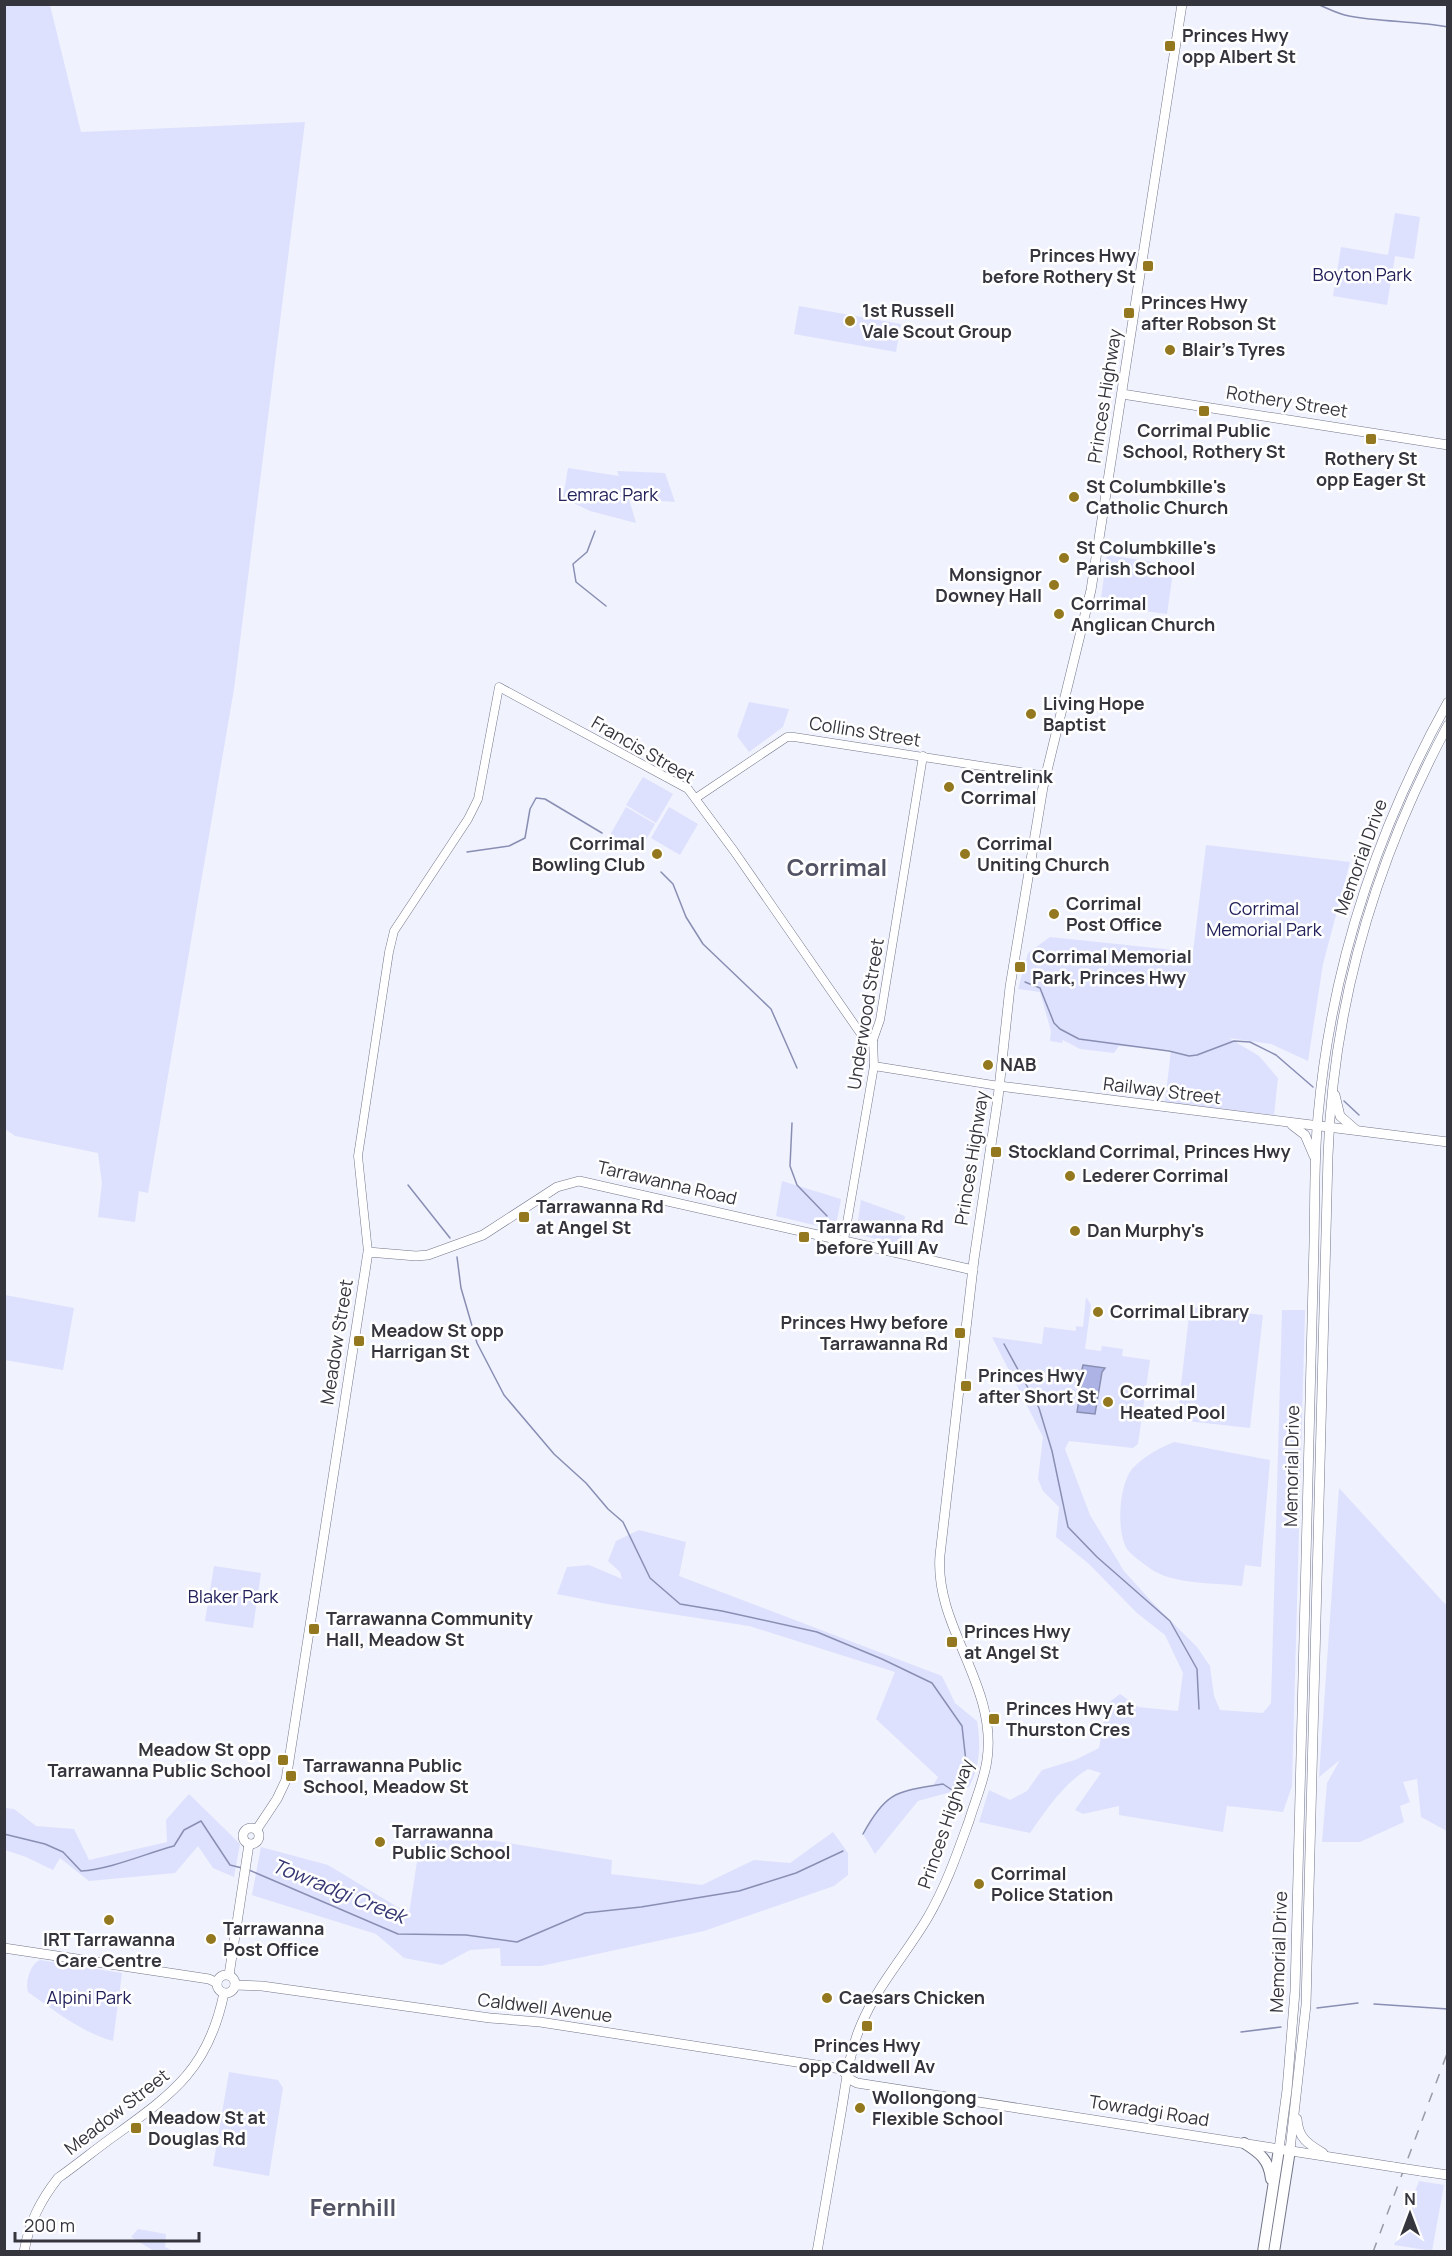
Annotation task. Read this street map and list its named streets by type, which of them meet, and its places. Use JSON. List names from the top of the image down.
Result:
{
  "streets": {
    "highway": ["Memorial Drive"],
    "main road": [
      "Princes Highway",
      "Rothery Street",
      "Railway Street",
      "Tarrawanna Road",
      "Meadow Street",
      "Caldwell Avenue",
      "Towradgi Road"
    ],
    "street": ["Collins Street", "Francis Street", "Underwood Street"]
  },
  "crossings": [
    ["Princes Highway", "Rothery Street"],
    ["Princes Highway", "Collins Street"],
    ["Princes Highway", "Railway Street"],
    ["Princes Highway", "Tarrawanna Road"],
    ["Princes Highway", "Caldwell Avenue"],
    ["Princes Highway", "Towradgi Road"],
    ["Collins Street", "Francis Street"],
    ["Collins Street", "Underwood Street"],
    ["Francis Street", "Underwood Street"],
    ["Francis Street", "Meadow Street"],
    ["Memorial Drive", "Railway Street"],
    ["Memorial Drive", "Towradgi Road"],
    ["Underwood Street", "Railway Street"],
    ["Underwood Street", "Tarrawanna Road"],
    ["Tarrawanna Road", "Meadow Street"],
    ["Meadow Street", "Caldwell Avenue"],
    ["Caldwell Avenue", "Towradgi Road"]
  ],
  "districts": ["Corrimal", "Fernhill"],
  "water": ["Towradgi Creek"],
  "parks": [
    "Boyton Park",
    "Lemrac Park",
    "Corrimal Memorial Park",
    "Blaker Park",
    "Alpini Park"
  ],
  "places": {
    "transit": [
      "Princes Hwy opp Albert St",
      "Princes Hwy before Rothery St",
      "Princes Hwy after Robson St",
      "Corrimal Public School, Rothery St",
      "Rothery St opp Eager St",
      "Corrimal Memorial Park, Princes Hwy",
      "Stockland Corrimal, Princes Hwy",
      "Tarrawanna Rd at Angel St",
      "Tarrawanna Rd before Yuill Av",
      "Princes Hwy before Tarrawanna Rd",
      "Meadow St opp Harrigan St",
      "Princes Hwy after Short St",
      "Tarrawanna Community Hall, Meadow St",
      "Princes Hwy at Angel St",
      "Princes Hwy at Thurston Cres",
      "Meadow St opp Tarrawanna Public School",
      "Tarrawanna Public School, Meadow St",
      "Princes Hwy opp Caldwell Av",
      "Meadow St at Douglas Rd"
    ],
    "other": [
      "1st Russell Vale Scout Group",
      "Blair's Tyres",
      "St Columbkille's Catholic Church",
      "St Columbkille's Parish School",
      "Monsignor Downey Hall",
      "Corrimal Anglican Church",
      "Living Hope Baptist",
      "Centrelink Corrimal",
      "Corrimal Bowling Club",
      "Corrimal Uniting Church",
      "Corrimal Post Office",
      "NAB",
      "Lederer Corrimal",
      "Dan Murphy's",
      "Corrimal Library",
      "Corrimal Heated Pool",
      "Tarrawanna Public School",
      "Corrimal Police Station",
      "IRT Tarrawanna Care Centre",
      "Tarrawanna Post Office",
      "Caesars Chicken",
      "Wollongong Flexible School"
    ]
  },
  "scale_bar": "200 m",
  "north": "top"
}
